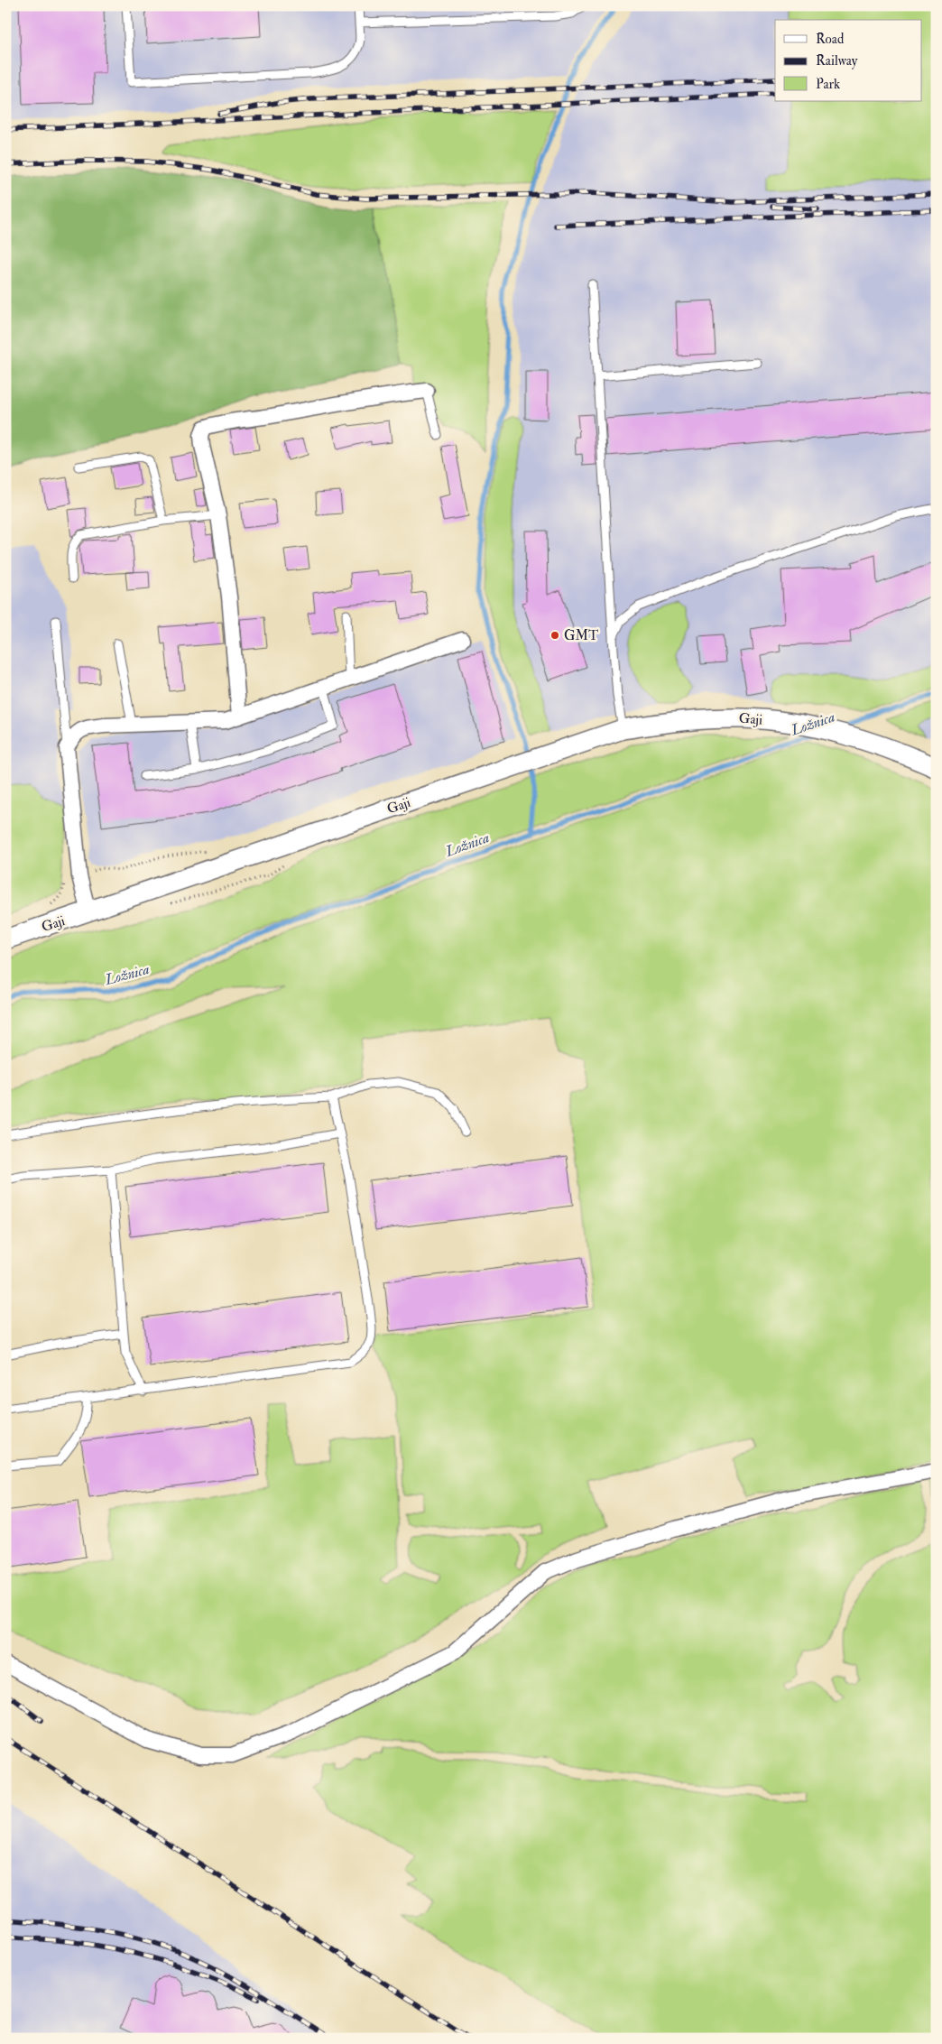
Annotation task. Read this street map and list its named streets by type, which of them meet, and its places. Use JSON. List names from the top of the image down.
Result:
{
  "streets": {
    "street": ["Gaji"]
  },
  "water": ["Ložnica"],
  "places": ["GMT"],
  "legend": ["Road", "Railway", "Park"]
}
